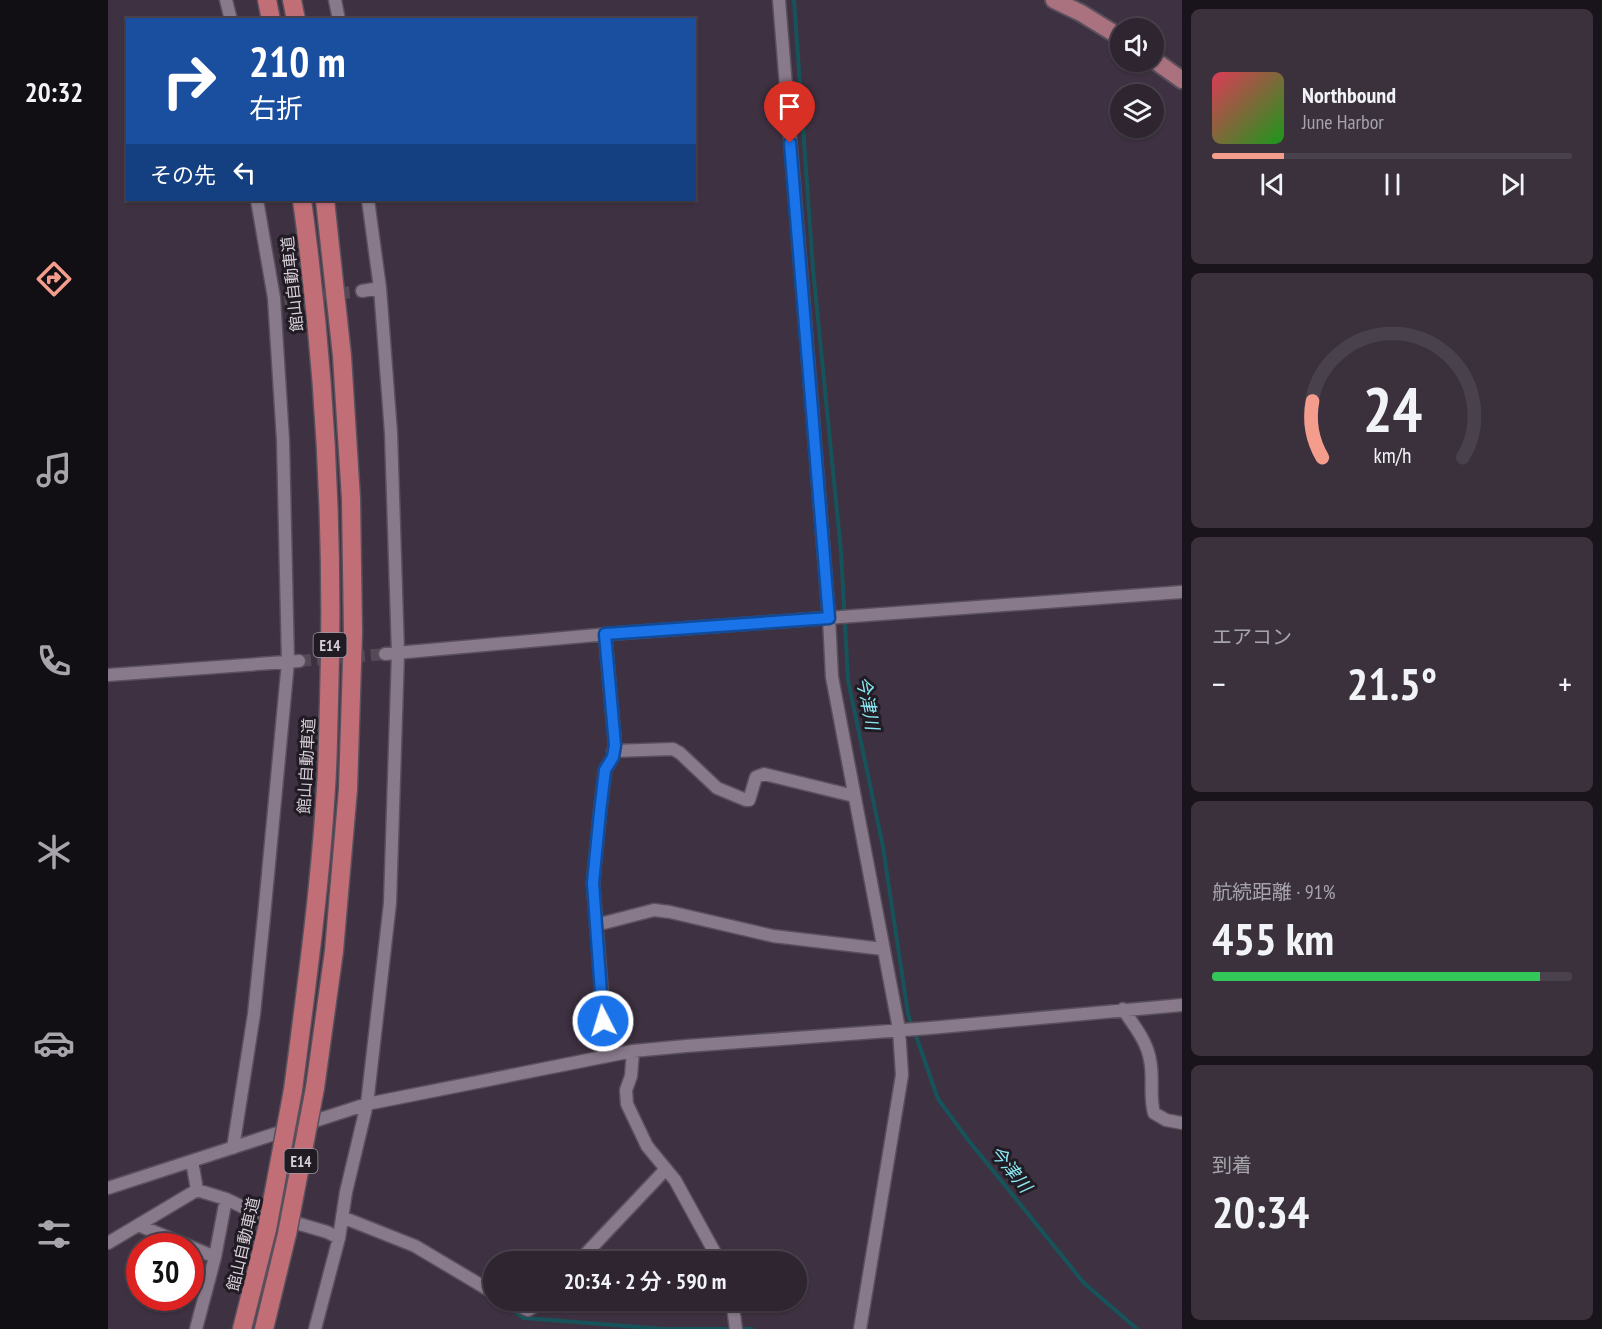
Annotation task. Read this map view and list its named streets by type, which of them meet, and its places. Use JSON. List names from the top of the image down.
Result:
{
  "streets": {
    "highway": ["館山自動車道", "E14"]
  },
  "water": ["今津川"],
  "page": {
    "tabs": "20:32",
    "turn": ["210 m", "右折"],
    "song": ["Northbound", "June Harbor"],
    "then": "その先",
    "tile": [
      "エアコン",
      ["航続距離 · 91%", "455 km"],
      ["到着", "20:34"]
    ],
    "heat": ["−", "21.5°", "+"],
    "limit": "30",
    "trip": "20:34 · 2 分 · 590 m",
    "gauge": ["24", "km/h"]
  }
}
